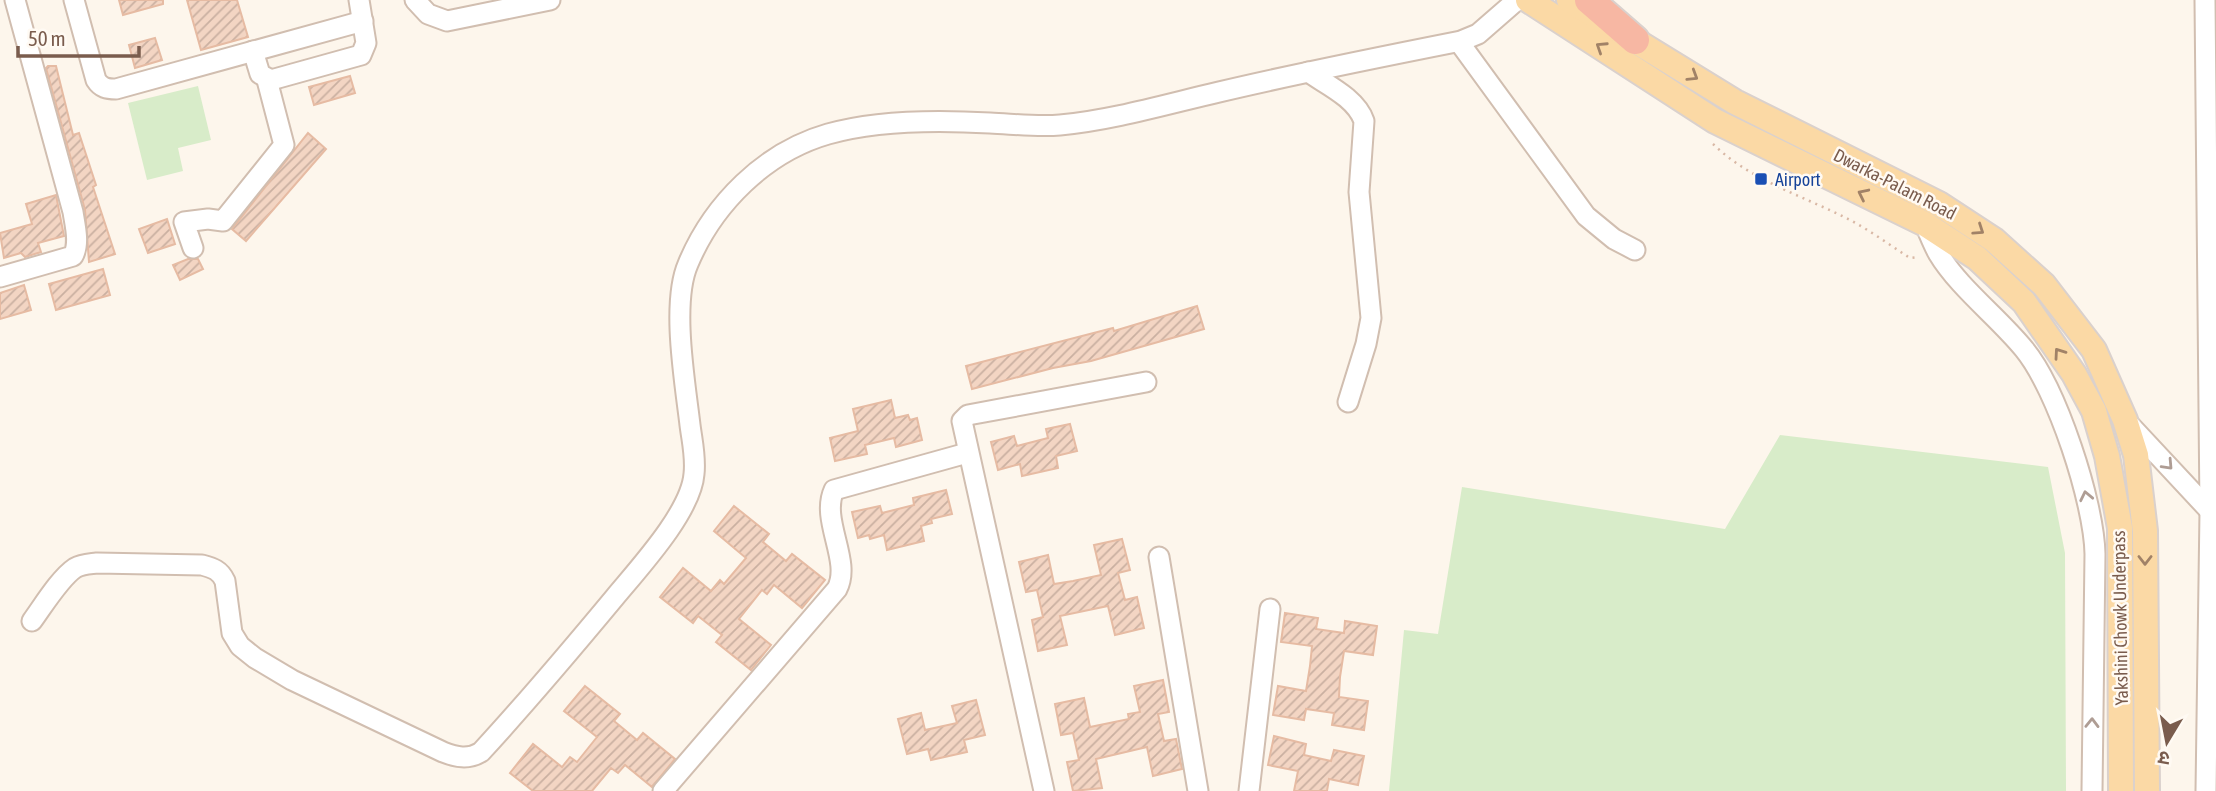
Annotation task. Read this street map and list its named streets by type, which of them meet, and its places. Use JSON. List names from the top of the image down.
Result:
{
  "streets": {
    "main road": ["Dwarka-Palam Road", "Yakshini Chowk Underpass"]
  },
  "crossings": [
    ["Dwarka-Palam Road", "Yakshini Chowk Underpass"]
  ],
  "places": {
    "transit": ["Airport"]
  },
  "scale_bar": "50 m",
  "north": "bottom"
}
